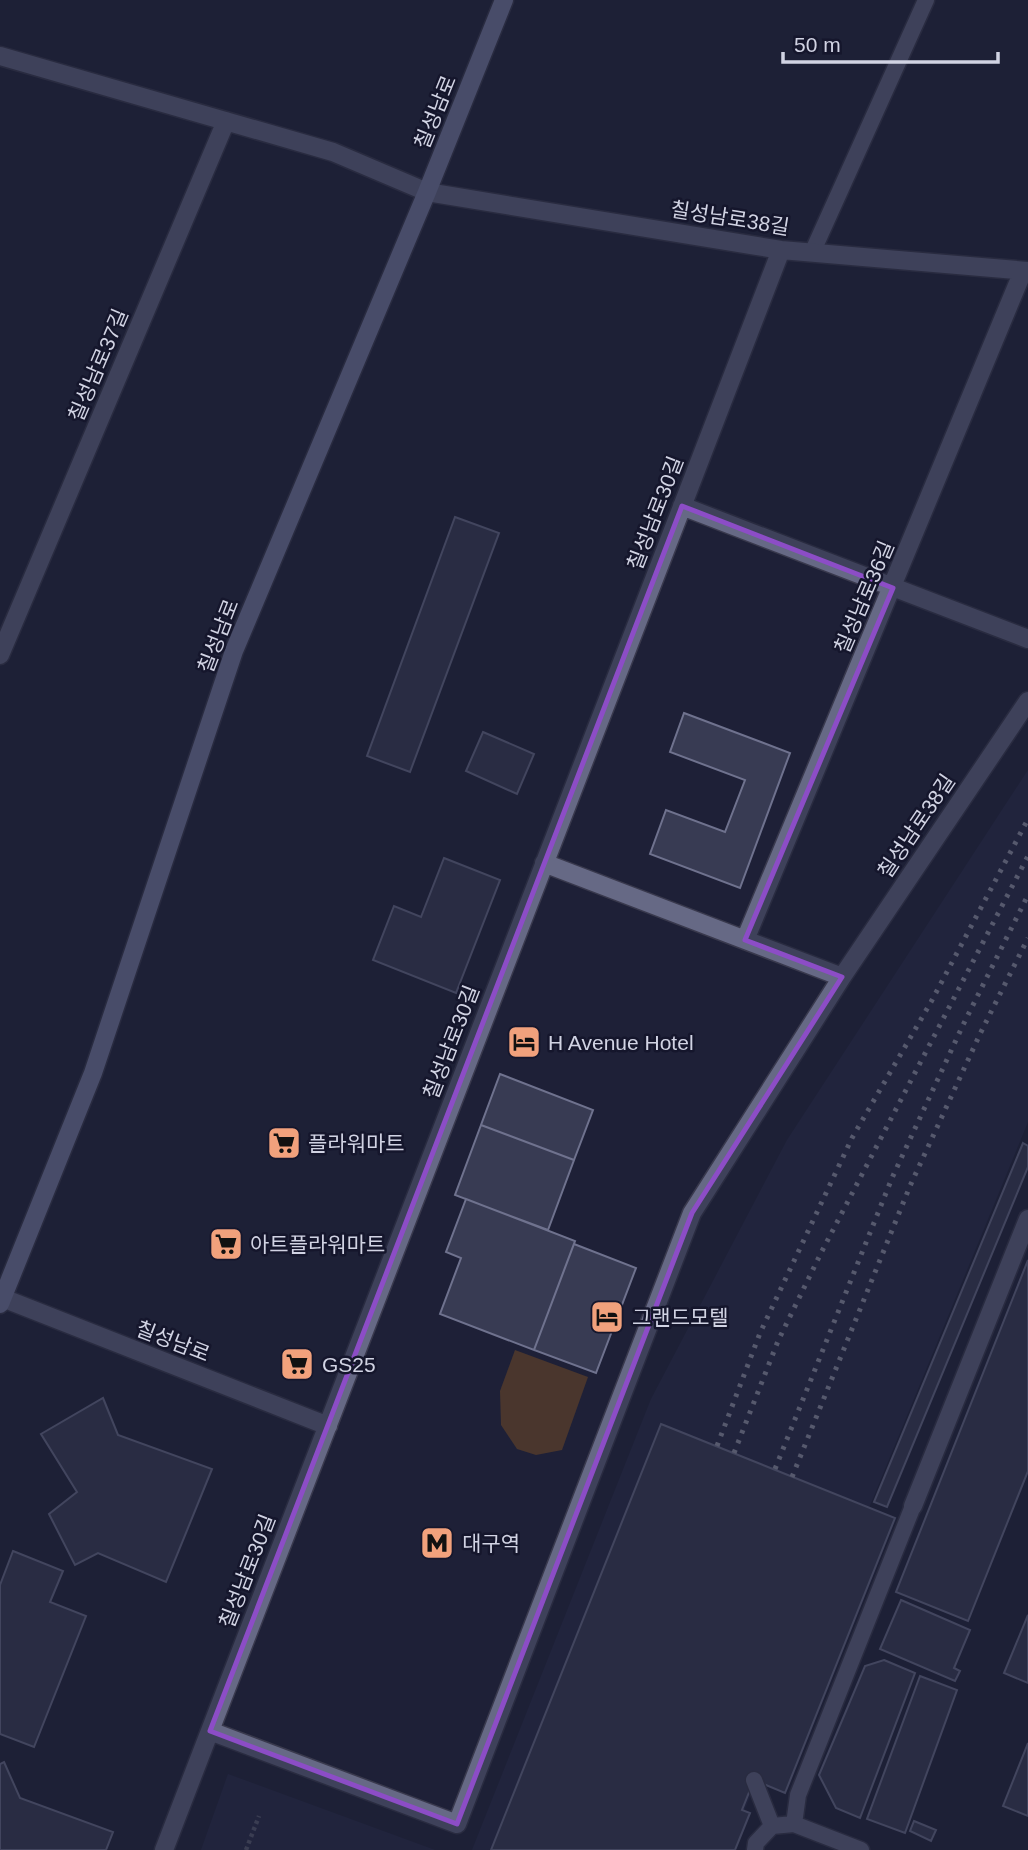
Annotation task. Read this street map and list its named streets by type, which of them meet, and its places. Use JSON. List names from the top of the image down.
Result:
{
  "streets": {
    "street": [
      "칠성남로",
      "칠성남로38길",
      "칠성남로37길",
      "칠성남로30길",
      "칠성남로36길"
    ]
  },
  "crossings": [
    ["칠성남로", "칠성남로38길"],
    ["칠성남로", "칠성남로30길"],
    ["칠성남로38길", "칠성남로30길"],
    ["칠성남로38길", "칠성남로36길"]
  ],
  "places": {
    "hotel": ["H Avenue Hotel", "그랜드모텔"],
    "supermarket": ["플라워마트", "아트플라워마트", "GS25"],
    "metro station": ["대구역"]
  },
  "scale_bar": "50 m"
}
